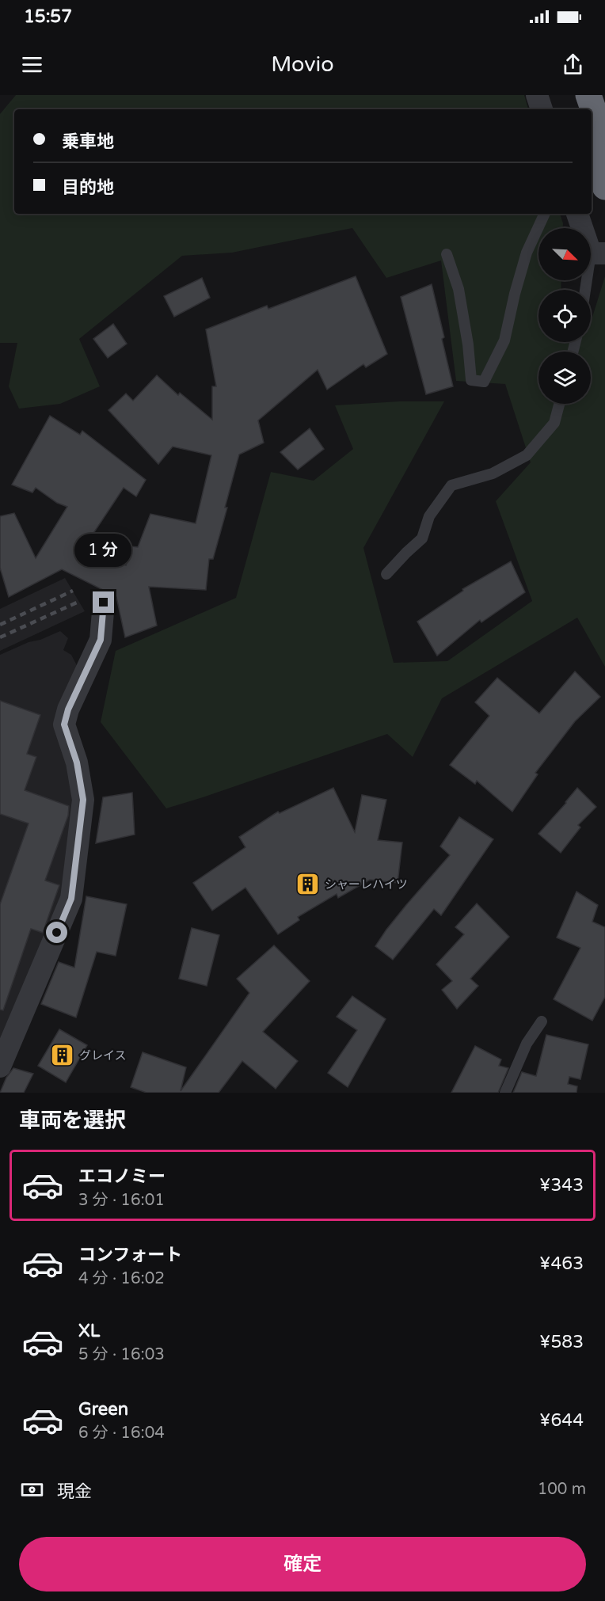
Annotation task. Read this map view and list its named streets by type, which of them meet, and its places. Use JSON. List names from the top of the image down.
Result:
{
  "places": {
    "building": ["シャーレハイツ", "グレイス"]
  },
  "north": "bottom right",
  "page": {
    "status": "15:57",
    "header": "Movio",
    "banner": ["乗車地", "目的地"],
    "bubble": "1 分",
    "heading": "車両を選択",
    "list": [
      {
        "name": "エコノミー",
        "note": "3 分 · 16:01",
        "value": "¥343"
      },
      {
        "name": "コンフォート",
        "note": "4 分 · 16:02",
        "value": "¥463"
      },
      {
        "name": "XL",
        "note": "5 分 · 16:03",
        "value": "¥583"
      },
      {
        "name": "Green",
        "note": "6 分 · 16:04",
        "value": "¥644"
      }
    ],
    "pay": ["現金", "100 m"],
    "buttons": "確定"
  }
}
